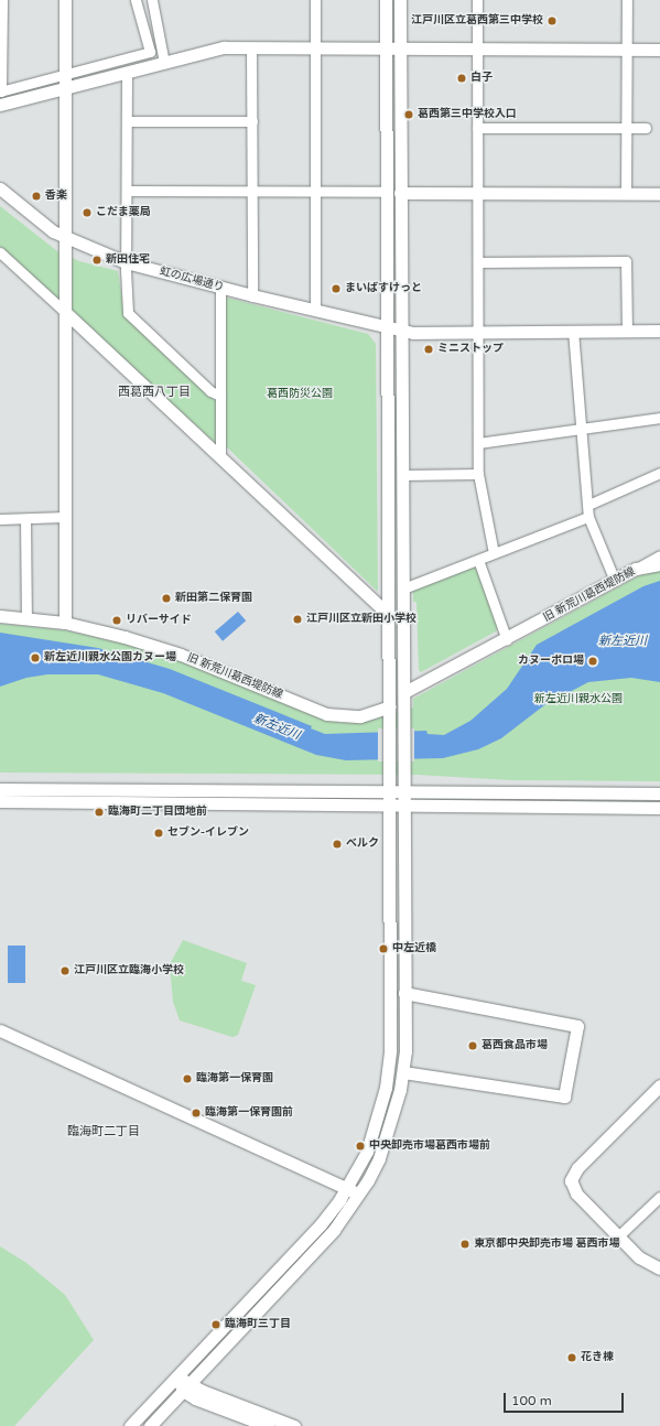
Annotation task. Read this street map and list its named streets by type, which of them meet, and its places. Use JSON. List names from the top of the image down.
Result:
{
  "streets": {
    "street": ["虹の広場通り", "旧 新荒川葛西堤防線"]
  },
  "districts": ["西葛西八丁目", "臨海町二丁目"],
  "water": ["新左近川"],
  "parks": ["葛西防災公園", "新左近川親水公園"],
  "places": [
    "江戸川区立葛西第三中学校",
    "白子",
    "葛西第三中学校入口",
    "香楽",
    "こだま薬局",
    "新田住宅",
    "まいばすけっと",
    "ミニストップ",
    "新田第二保育園",
    "江戸川区立新田小学校",
    "リバーサイド",
    "新左近川親水公園カヌー場",
    "カヌーポロ場",
    "臨海町二丁目団地前",
    "セブン-イレブン",
    "ベルク",
    "中左近橋",
    "江戸川区立臨海小学校",
    "葛西食品市場",
    "臨海第一保育園",
    "臨海第一保育園前",
    "中央卸売市場葛西市場前",
    "東京都中央卸売市場 葛西市場",
    "臨海町三丁目",
    "花き棟"
  ],
  "scale_bar": "100 m"
}
